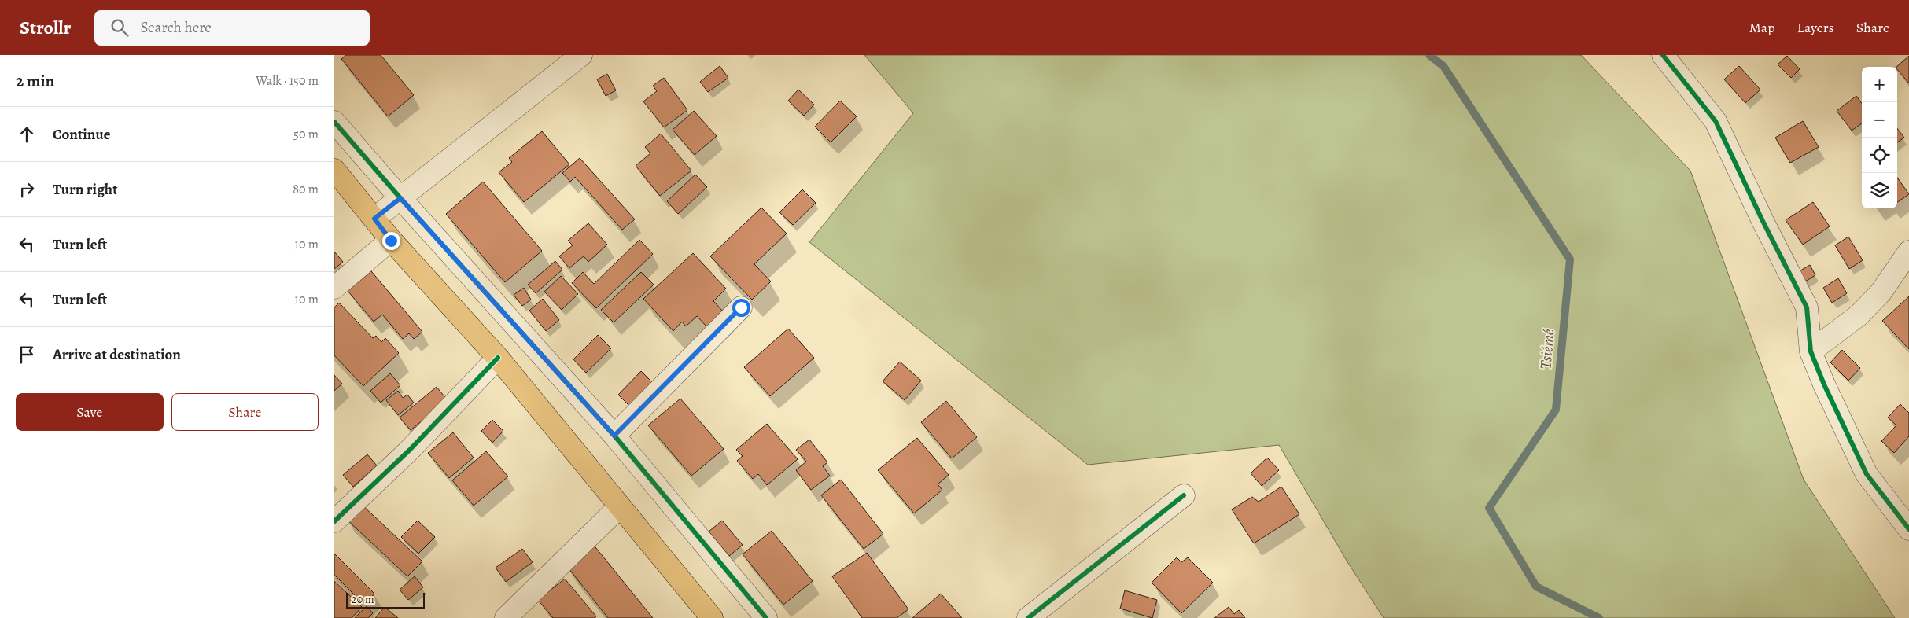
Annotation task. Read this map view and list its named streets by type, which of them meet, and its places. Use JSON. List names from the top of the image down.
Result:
{
  "water": ["Tsiémé"],
  "scale_bar": "20 m",
  "page": {
    "header": "Strollr",
    "search": "Search here",
    "nav": ["Map", "Layers", "Share"],
    "heading": ["2 min", "Walk · 150 m"],
    "map_buttons": ["+", "−"],
    "list": [
      ["Continue", "50 m"],
      ["Turn right", "80 m"],
      ["Turn left", "10 m"],
      ["Turn left", "10 m"],
      "Arrive at destination"
    ],
    "buttons": ["Save", "Share"],
    "scale": "20 m"
  }
}
